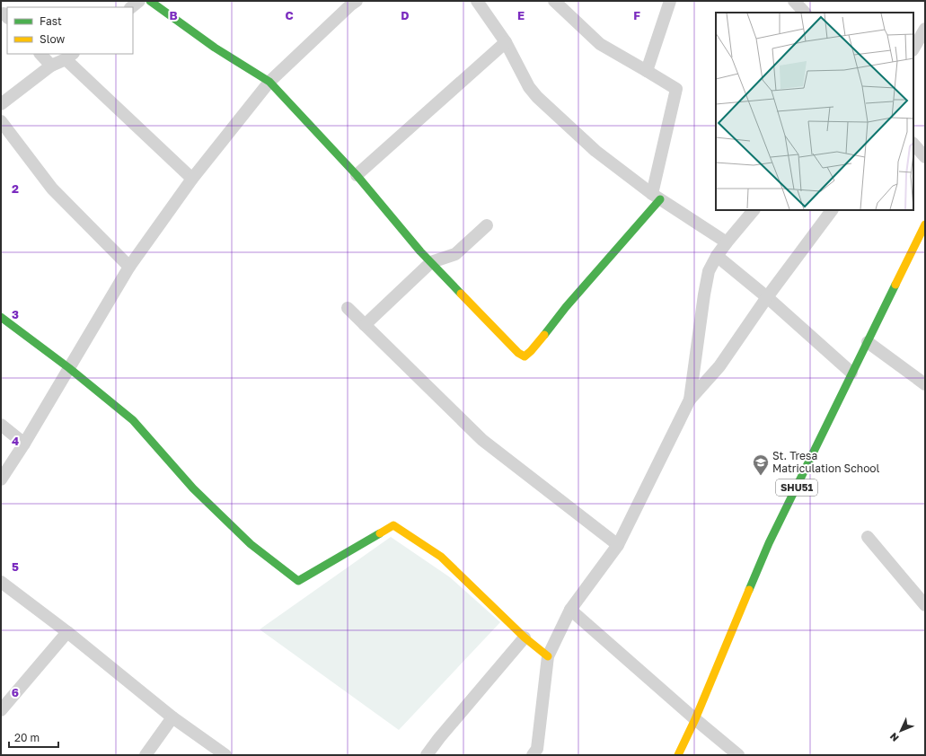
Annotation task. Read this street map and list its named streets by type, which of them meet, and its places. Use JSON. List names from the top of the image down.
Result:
{
  "streets": {
    "street": ["SHU51"]
  },
  "places": {
    "school or university": ["St. Tresa Matriculation School"]
  },
  "legend": ["Fast", "Slow"],
  "scale_bar": "20 m",
  "north": "bottom left",
  "grid": {
    "columns": [
      "B",
      "C",
      "D",
      "E",
      "F"
    ],
    "rows": [
      "2",
      "3",
      "4",
      "5",
      "6"
    ]
  }
}
